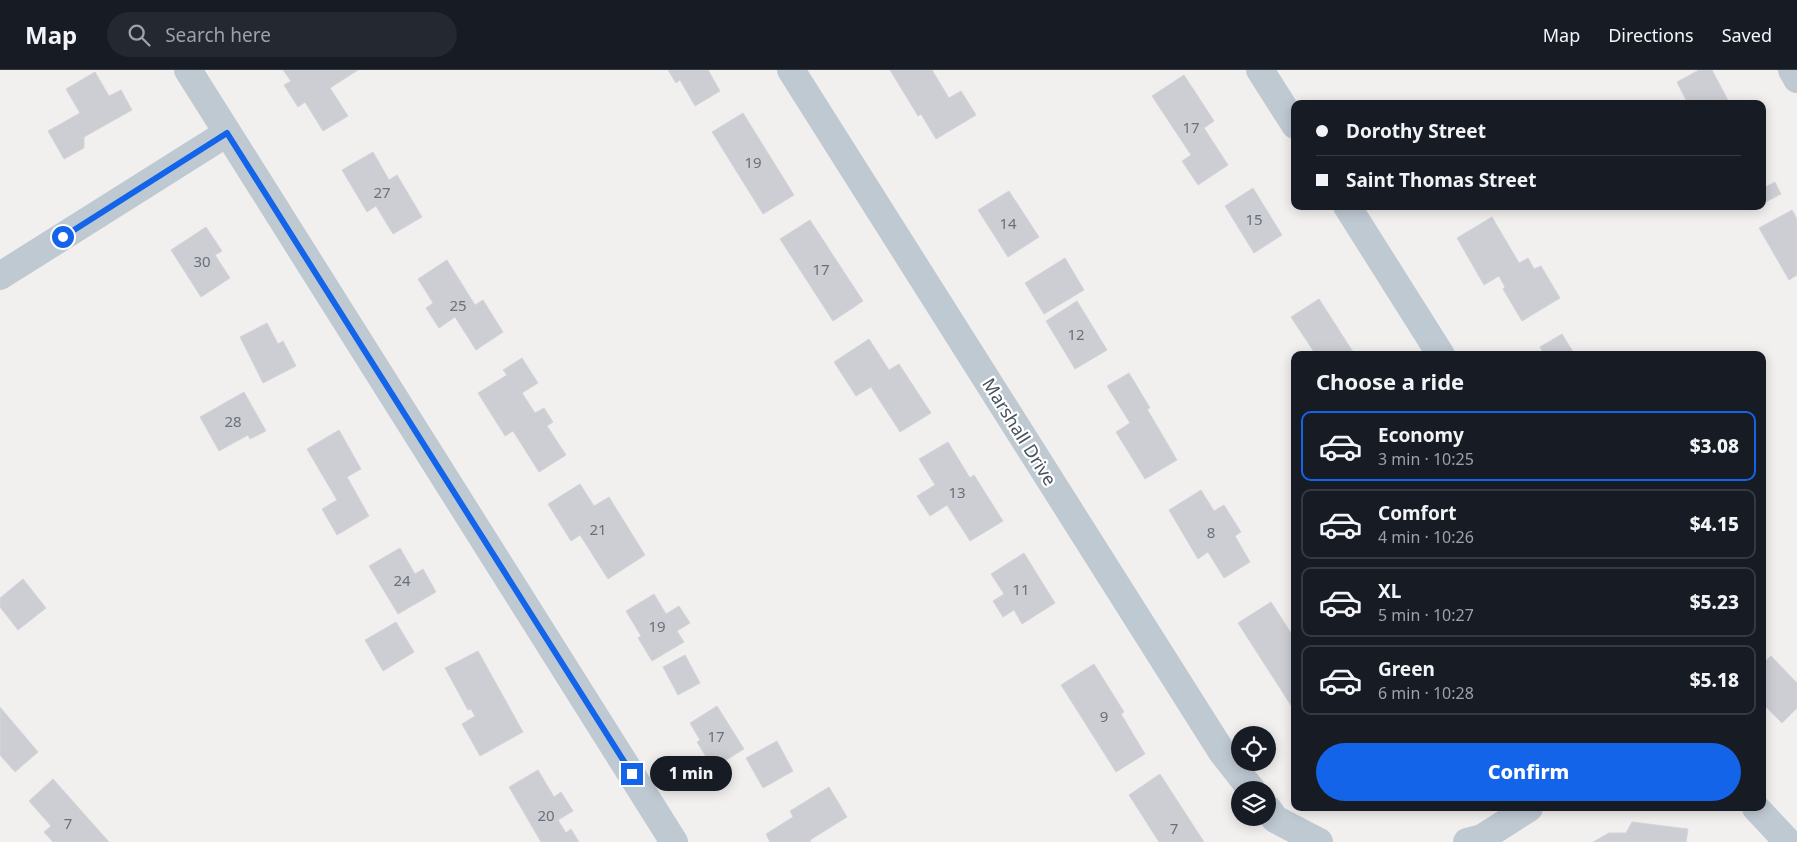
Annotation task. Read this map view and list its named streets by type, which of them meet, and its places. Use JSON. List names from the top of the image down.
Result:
{
  "streets": {
    "street": ["Marshall Drive"]
  },
  "house_numbers": [
    "17",
    "19",
    "27",
    "15",
    "14",
    "30",
    "17",
    "25",
    "12",
    "28",
    "13",
    "21",
    "8",
    "24",
    "11",
    "19",
    "9",
    "17",
    "20",
    "7",
    "7"
  ],
  "page": {
    "header": "Map",
    "search": "Search here",
    "nav": ["Map", "Directions", "Saved"],
    "banner": ["Dorothy Street", "Saint Thomas Street"],
    "heading": "Choose a ride",
    "list": [
      {
        "name": "Economy",
        "note": "3 min · 10:25",
        "value": "$3.08"
      },
      {
        "name": "Comfort",
        "note": "4 min · 10:26",
        "value": "$4.15"
      },
      {
        "name": "XL",
        "note": "5 min · 10:27",
        "value": "$5.23"
      },
      {
        "name": "Green",
        "note": "6 min · 10:28",
        "value": "$5.18"
      }
    ],
    "buttons": "Confirm",
    "bubble": "1 min"
  }
}
